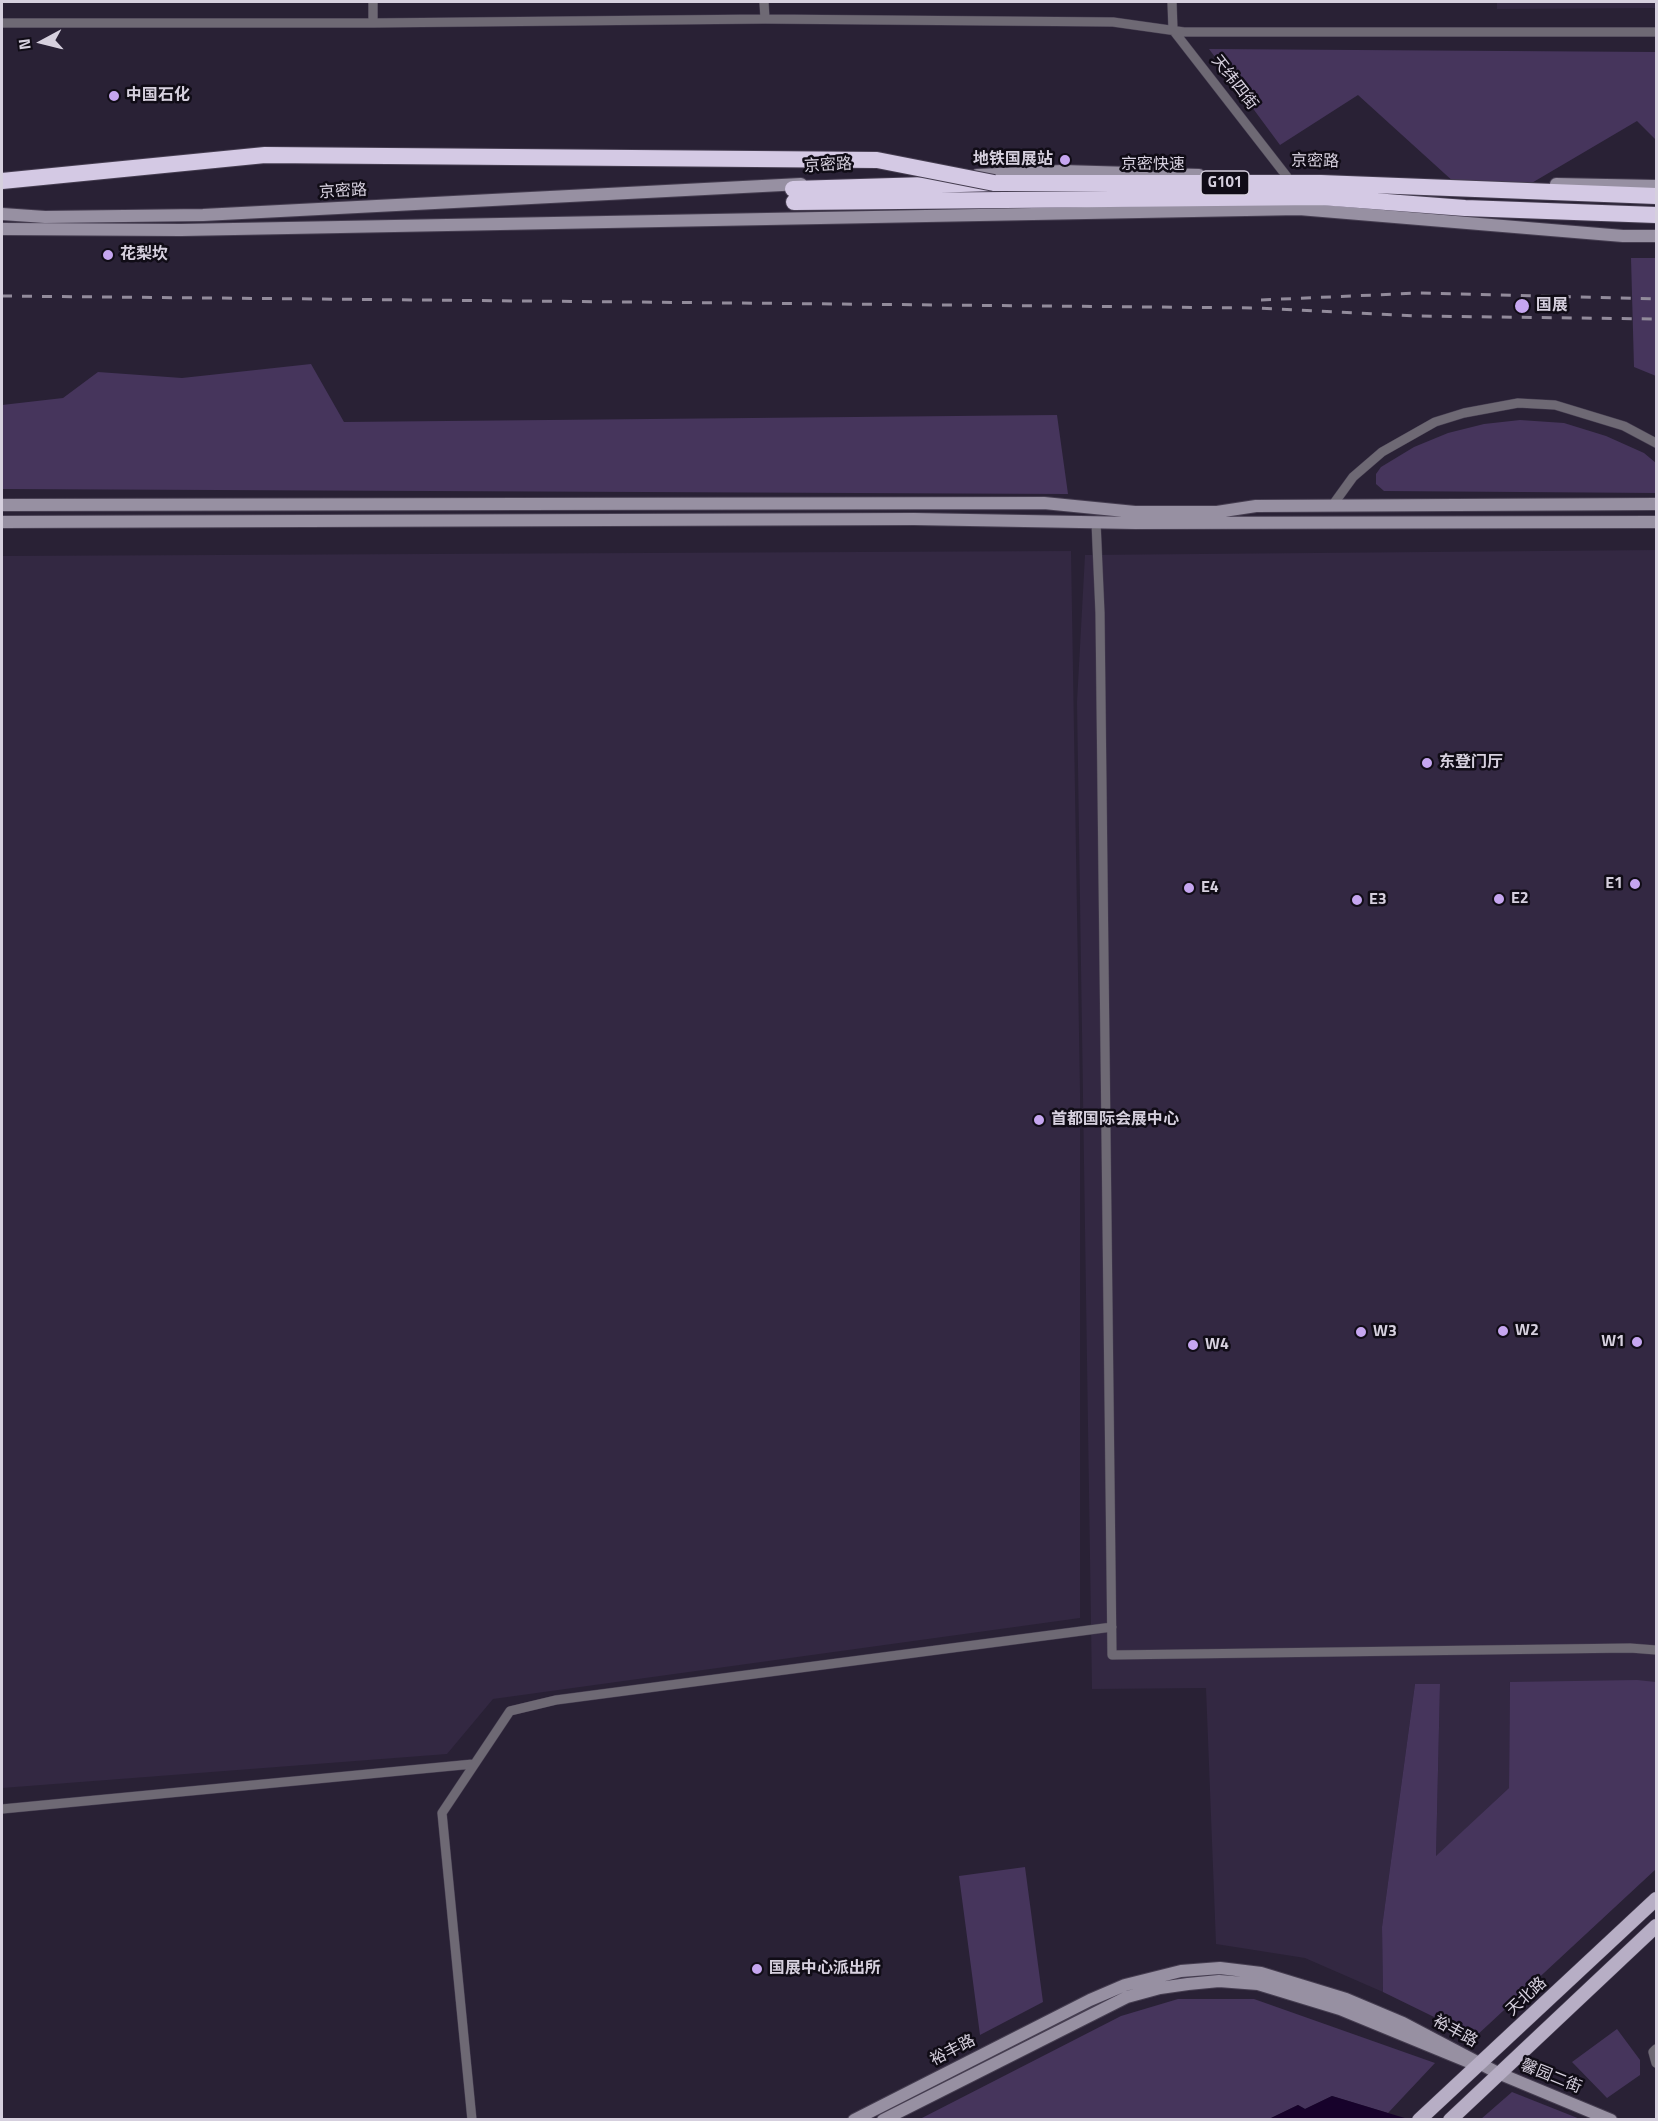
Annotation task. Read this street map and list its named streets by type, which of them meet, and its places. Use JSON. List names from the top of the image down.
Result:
{
  "streets": {
    "highway": ["京密快速", "G101"],
    "main road": ["天北路"],
    "street": [
      "天纬四街",
      "京密路",
      "裕丰路",
      "馨园二街"
    ]
  },
  "crossings": [
    ["天纬四街", "京密路"],
    ["天北路", "裕丰路"],
    ["天北路", "馨园二街"],
    ["裕丰路", "馨园二街"]
  ],
  "places": [
    "中国石化",
    "地铁国展站",
    "花梨坎",
    "国展",
    "东登门厅",
    "E1",
    "E4",
    "E2",
    "E3",
    "首都国际会展中心",
    "W2",
    "W3",
    "W1",
    "W4",
    "国展中心派出所"
  ],
  "north": "left"
}
